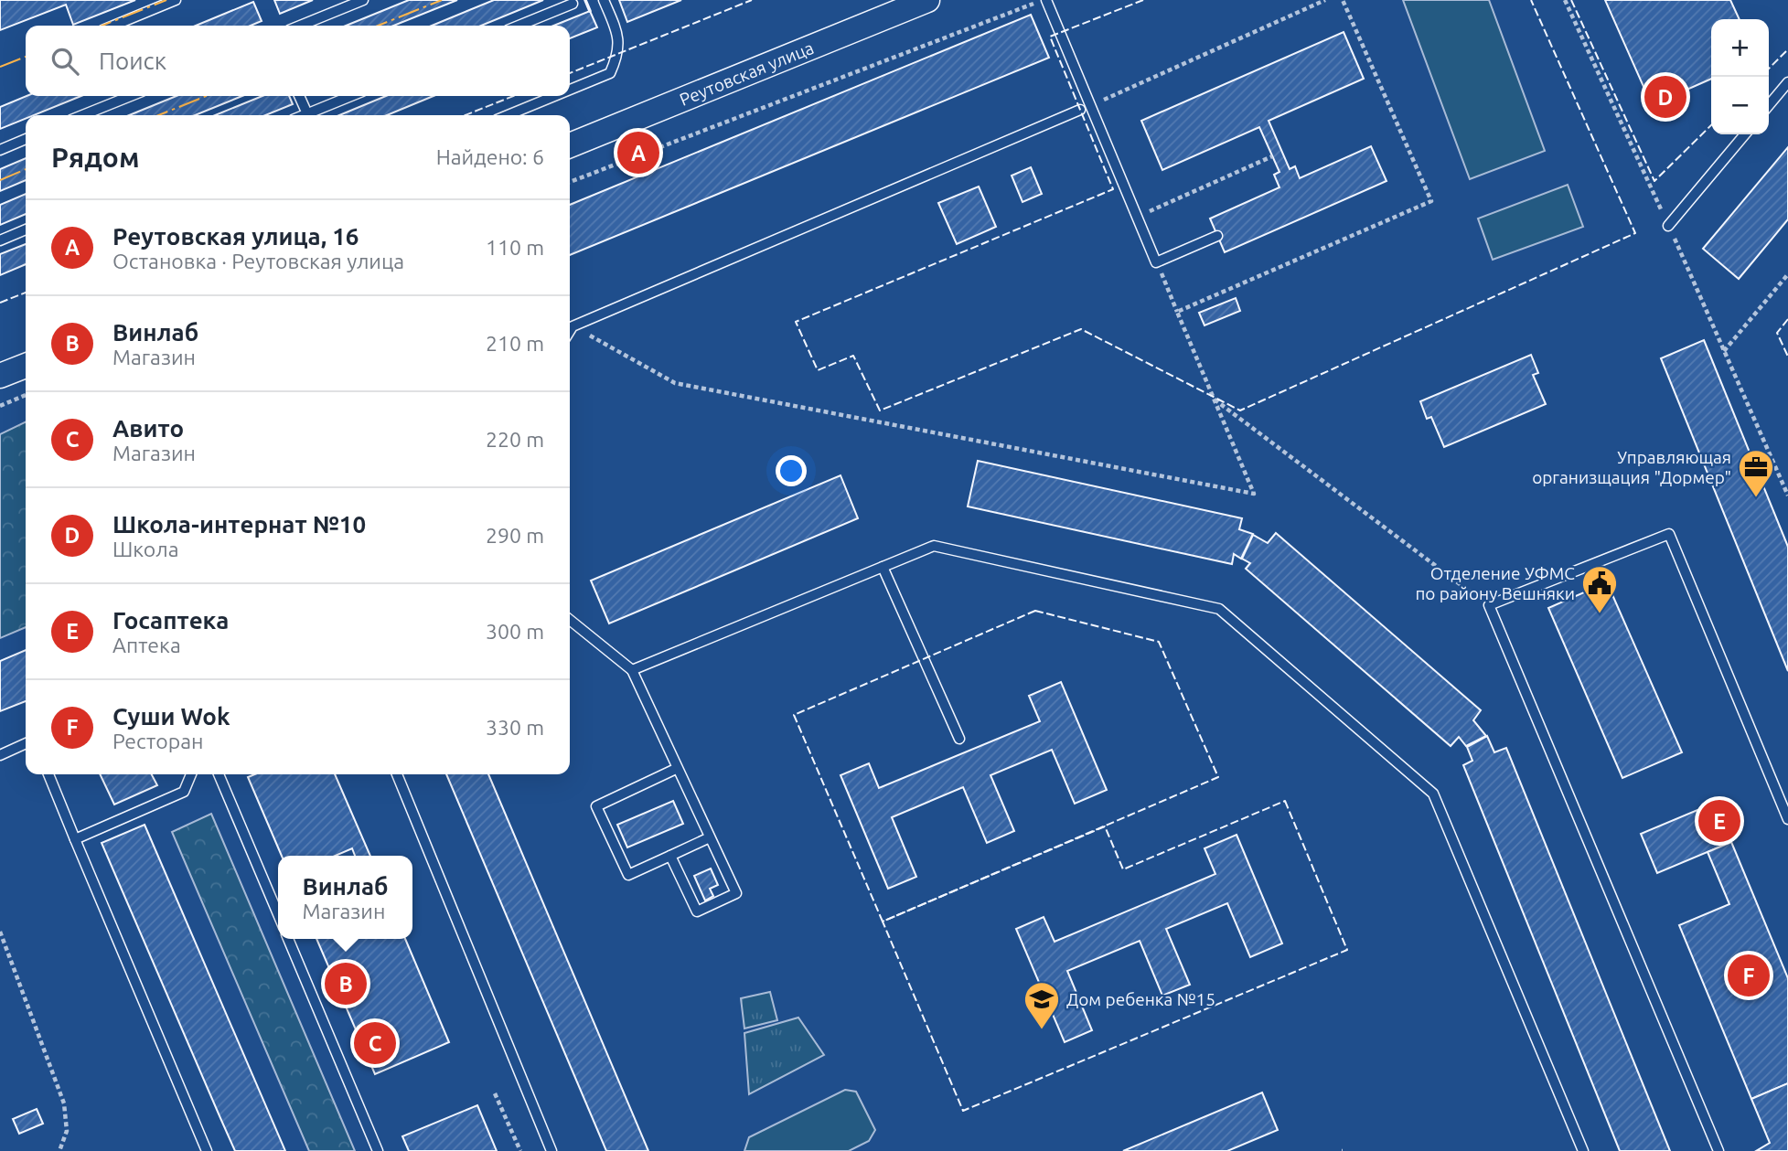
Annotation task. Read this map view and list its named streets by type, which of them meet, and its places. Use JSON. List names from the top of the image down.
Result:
{
  "streets": {
    "street": ["Реутовская улица"]
  },
  "places": {
    "office": ["Управляющая организщация \"Дормер\""],
    "public building": ["Отделение УФМС по району Вешняки"],
    "school or university": ["Дом ребенка №15"]
  },
  "page": {
    "map_buttons": ["+", "−"],
    "search": "Поиск",
    "pins": [
      "D",
      "A",
      "E",
      "F",
      "B",
      "C"
    ],
    "heading": ["Рядом", "Найдено: 6"],
    "list": [
      {
        "mark": "A",
        "name": "Реутовская улица, 16",
        "note": "Остановка · Реутовская улица",
        "value": "110 m"
      },
      {
        "mark": "B",
        "name": "Винлаб",
        "note": "Магазин",
        "value": "210 m"
      },
      {
        "mark": "C",
        "name": "Авито",
        "note": "Магазин",
        "value": "220 m"
      },
      {
        "mark": "D",
        "name": "Школа-интернат №10",
        "note": "Школа",
        "value": "290 m"
      },
      {
        "mark": "E",
        "name": "Госаптека",
        "note": "Аптека",
        "value": "300 m"
      },
      {
        "mark": "F",
        "name": "Суши Wok",
        "note": "Ресторан",
        "value": "330 m"
      }
    ],
    "popup": ["Винлаб", "Магазин"]
  }
}
